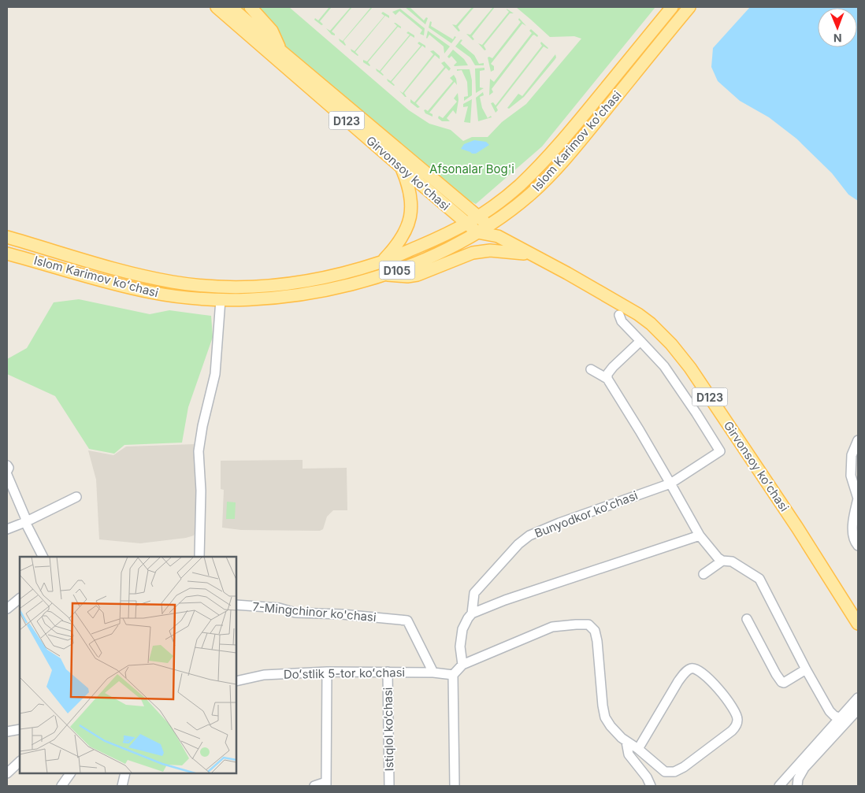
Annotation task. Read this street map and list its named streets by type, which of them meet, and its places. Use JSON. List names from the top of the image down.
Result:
{
  "streets": {
    "main road": [
      "D123",
      "Islom Karimov koʻchasi",
      "Girvonsoy koʻchasi",
      "D105"
    ],
    "street": [
      "Bunyodkor koʻchasi",
      "7-Mingchinor ko'chasi",
      "Doʻstlik 5-tor koʻchasi",
      "Istiqlol ko‘chasi"
    ]
  },
  "crossings": [
    ["D123", "Islom Karimov koʻchasi"],
    ["D123", "Girvonsoy koʻchasi"],
    ["Islom Karimov koʻchasi", "Girvonsoy koʻchasi"],
    ["7-Mingchinor ko'chasi", "Doʻstlik 5-tor koʻchasi"],
    ["Doʻstlik 5-tor koʻchasi", "Istiqlol ko‘chasi"]
  ],
  "parks": ["Afsonalar Bog'i"],
  "north": "bottom"
}
